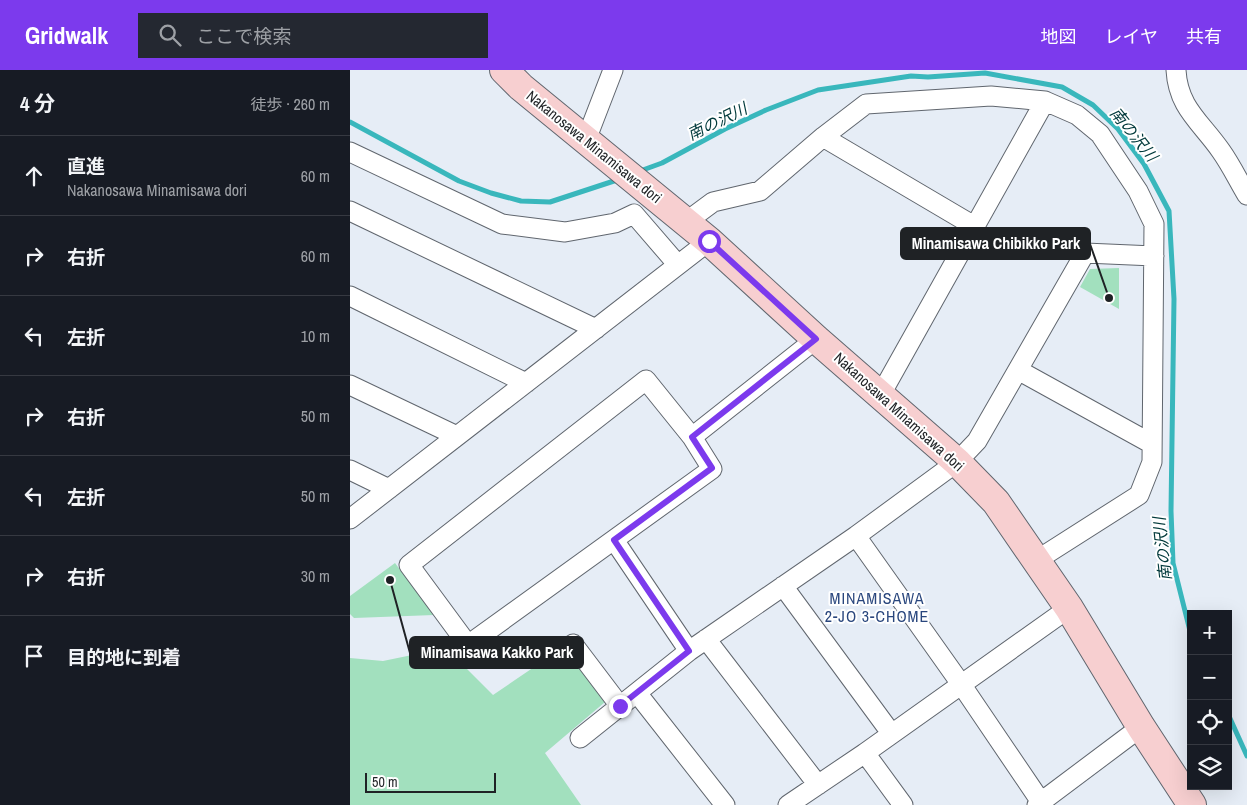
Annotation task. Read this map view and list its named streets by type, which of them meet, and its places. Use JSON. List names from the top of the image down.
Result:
{
  "streets": {
    "street": ["Nakanosawa Minamisawa dori"]
  },
  "districts": ["MINAMISAWA 2-JO 3-CHOME"],
  "water": ["南の沢川"],
  "places": ["Minamisawa Chibikko Park", "Minamisawa Kakko Park"],
  "scale_bar": "50 m",
  "page": {
    "header": "Gridwalk",
    "search": "ここで検索",
    "nav": ["地図", "レイヤ", "共有"],
    "heading": ["4 分", "徒歩 · 260 m"],
    "list": [
      ["直進", "Nakanosawa Minamisawa dori", "60 m"],
      ["右折", "60 m"],
      ["左折", "10 m"],
      ["右折", "50 m"],
      ["左折", "50 m"],
      ["右折", "30 m"],
      "目的地に到着"
    ],
    "map_buttons": ["+", "−"],
    "scale": "50 m"
  }
}
